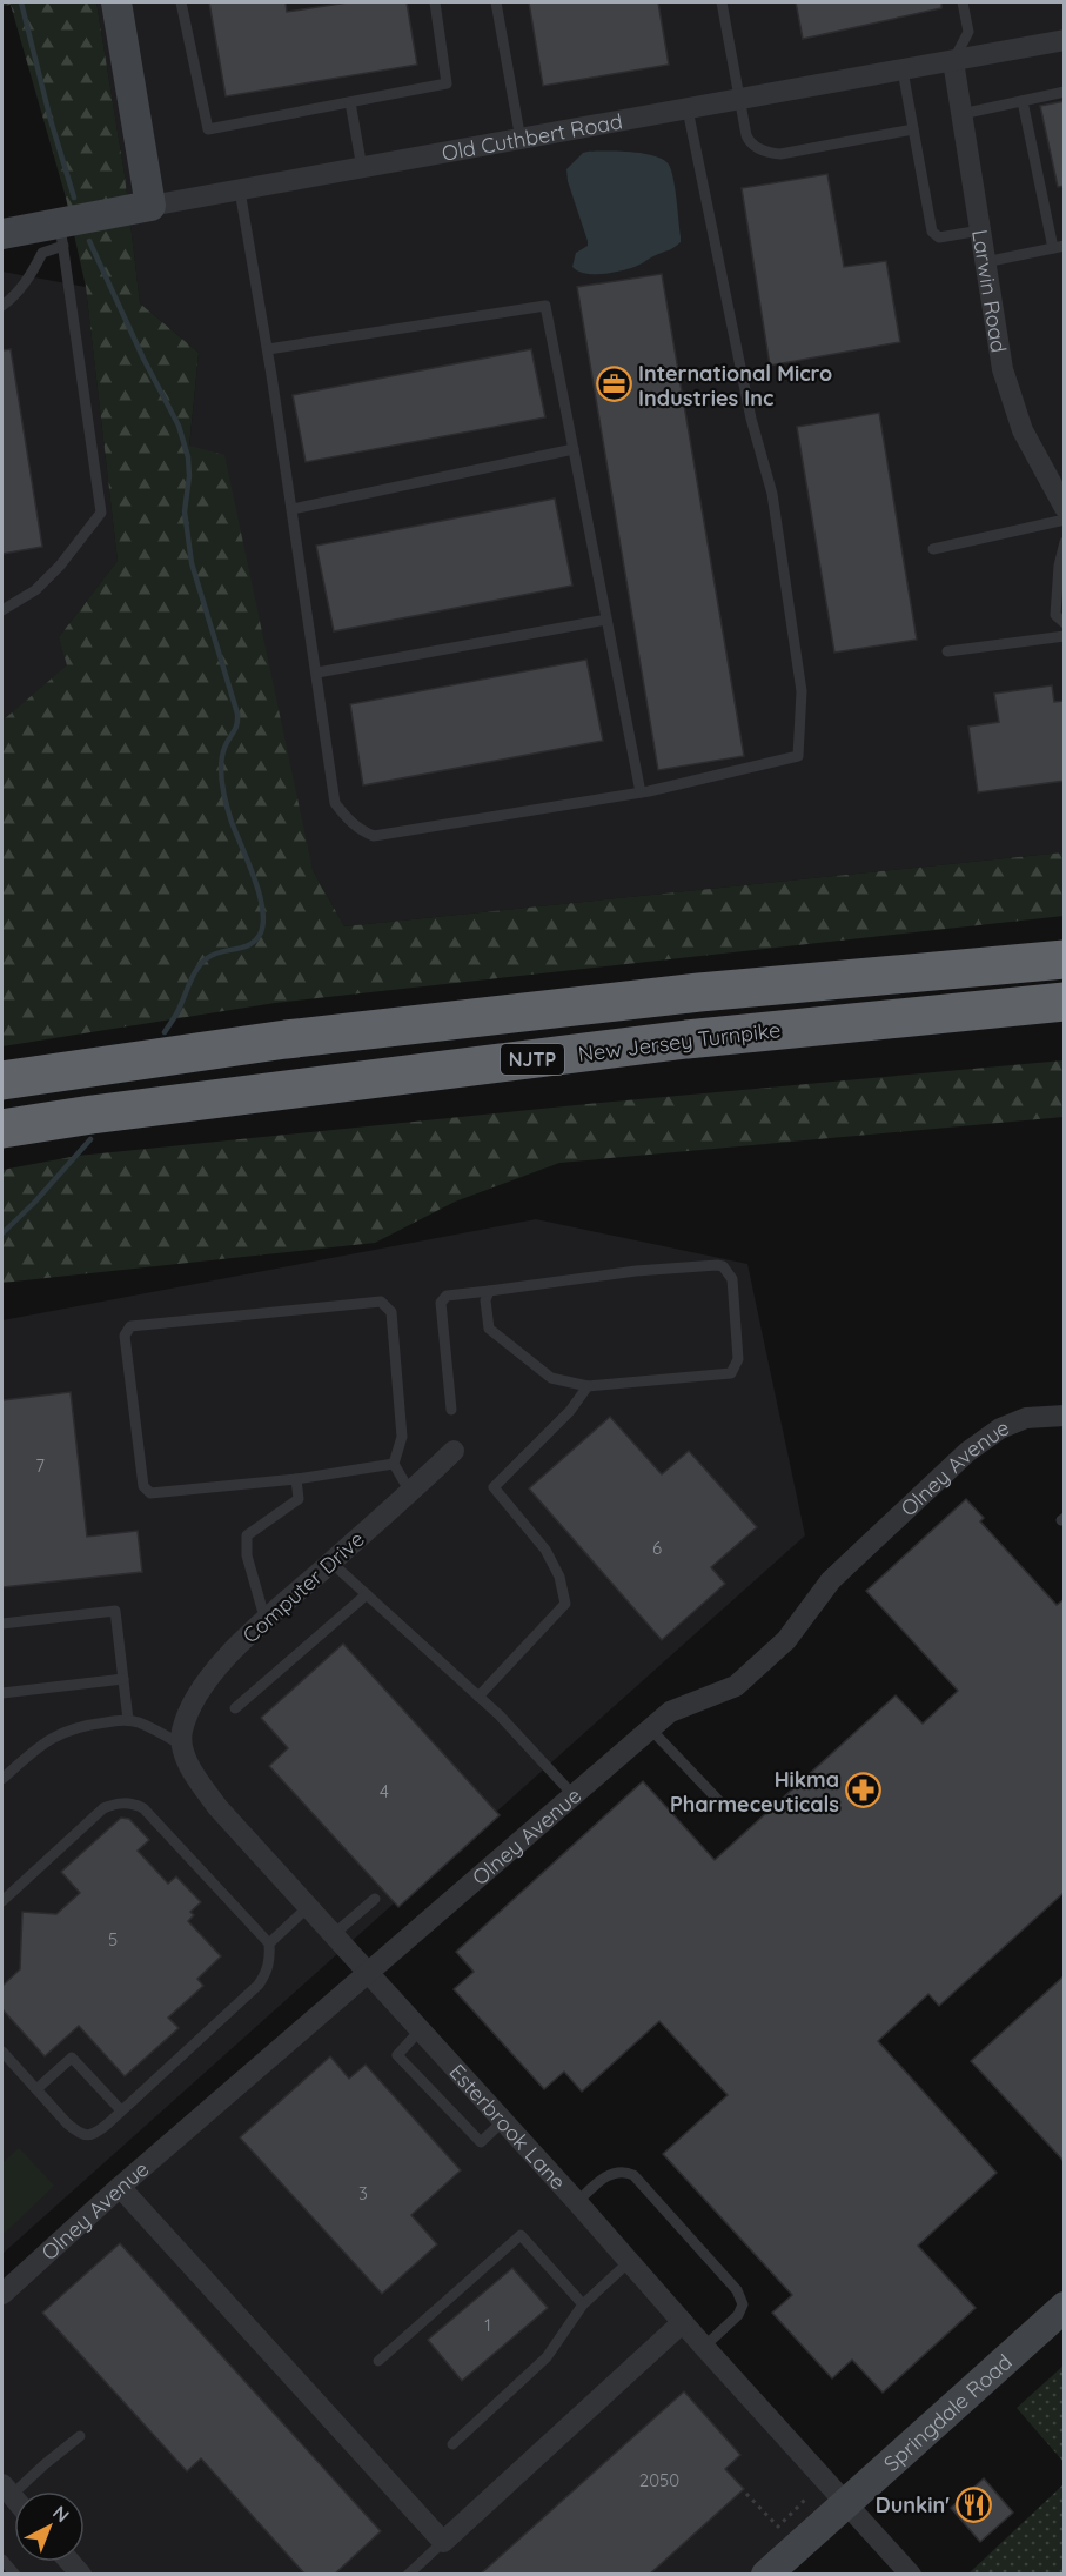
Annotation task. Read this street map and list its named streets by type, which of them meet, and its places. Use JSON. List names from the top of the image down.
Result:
{
  "streets": {
    "highway": ["New Jersey Turnpike", "NJTP"],
    "main road": ["Old Cuthbert Road", "Springdale Road"],
    "street": [
      "Larwin Road",
      "Olney Avenue",
      "Computer Drive",
      "Esterbrook Lane"
    ]
  },
  "crossings": [
    ["Old Cuthbert Road", "Larwin Road"],
    ["Olney Avenue", "Esterbrook Lane"],
    ["Computer Drive", "Esterbrook Lane"],
    ["Esterbrook Lane", "Springdale Road"]
  ],
  "places": {
    "office": ["International Micro Industries Inc"],
    "pharmacy": ["Hikma Pharmeceuticals"],
    "restaurant": ["Dunkin'"]
  },
  "house_numbers": [
    "7",
    "6",
    "4",
    "5",
    "3",
    "1",
    "2050"
  ],
  "north": "top right"
}
